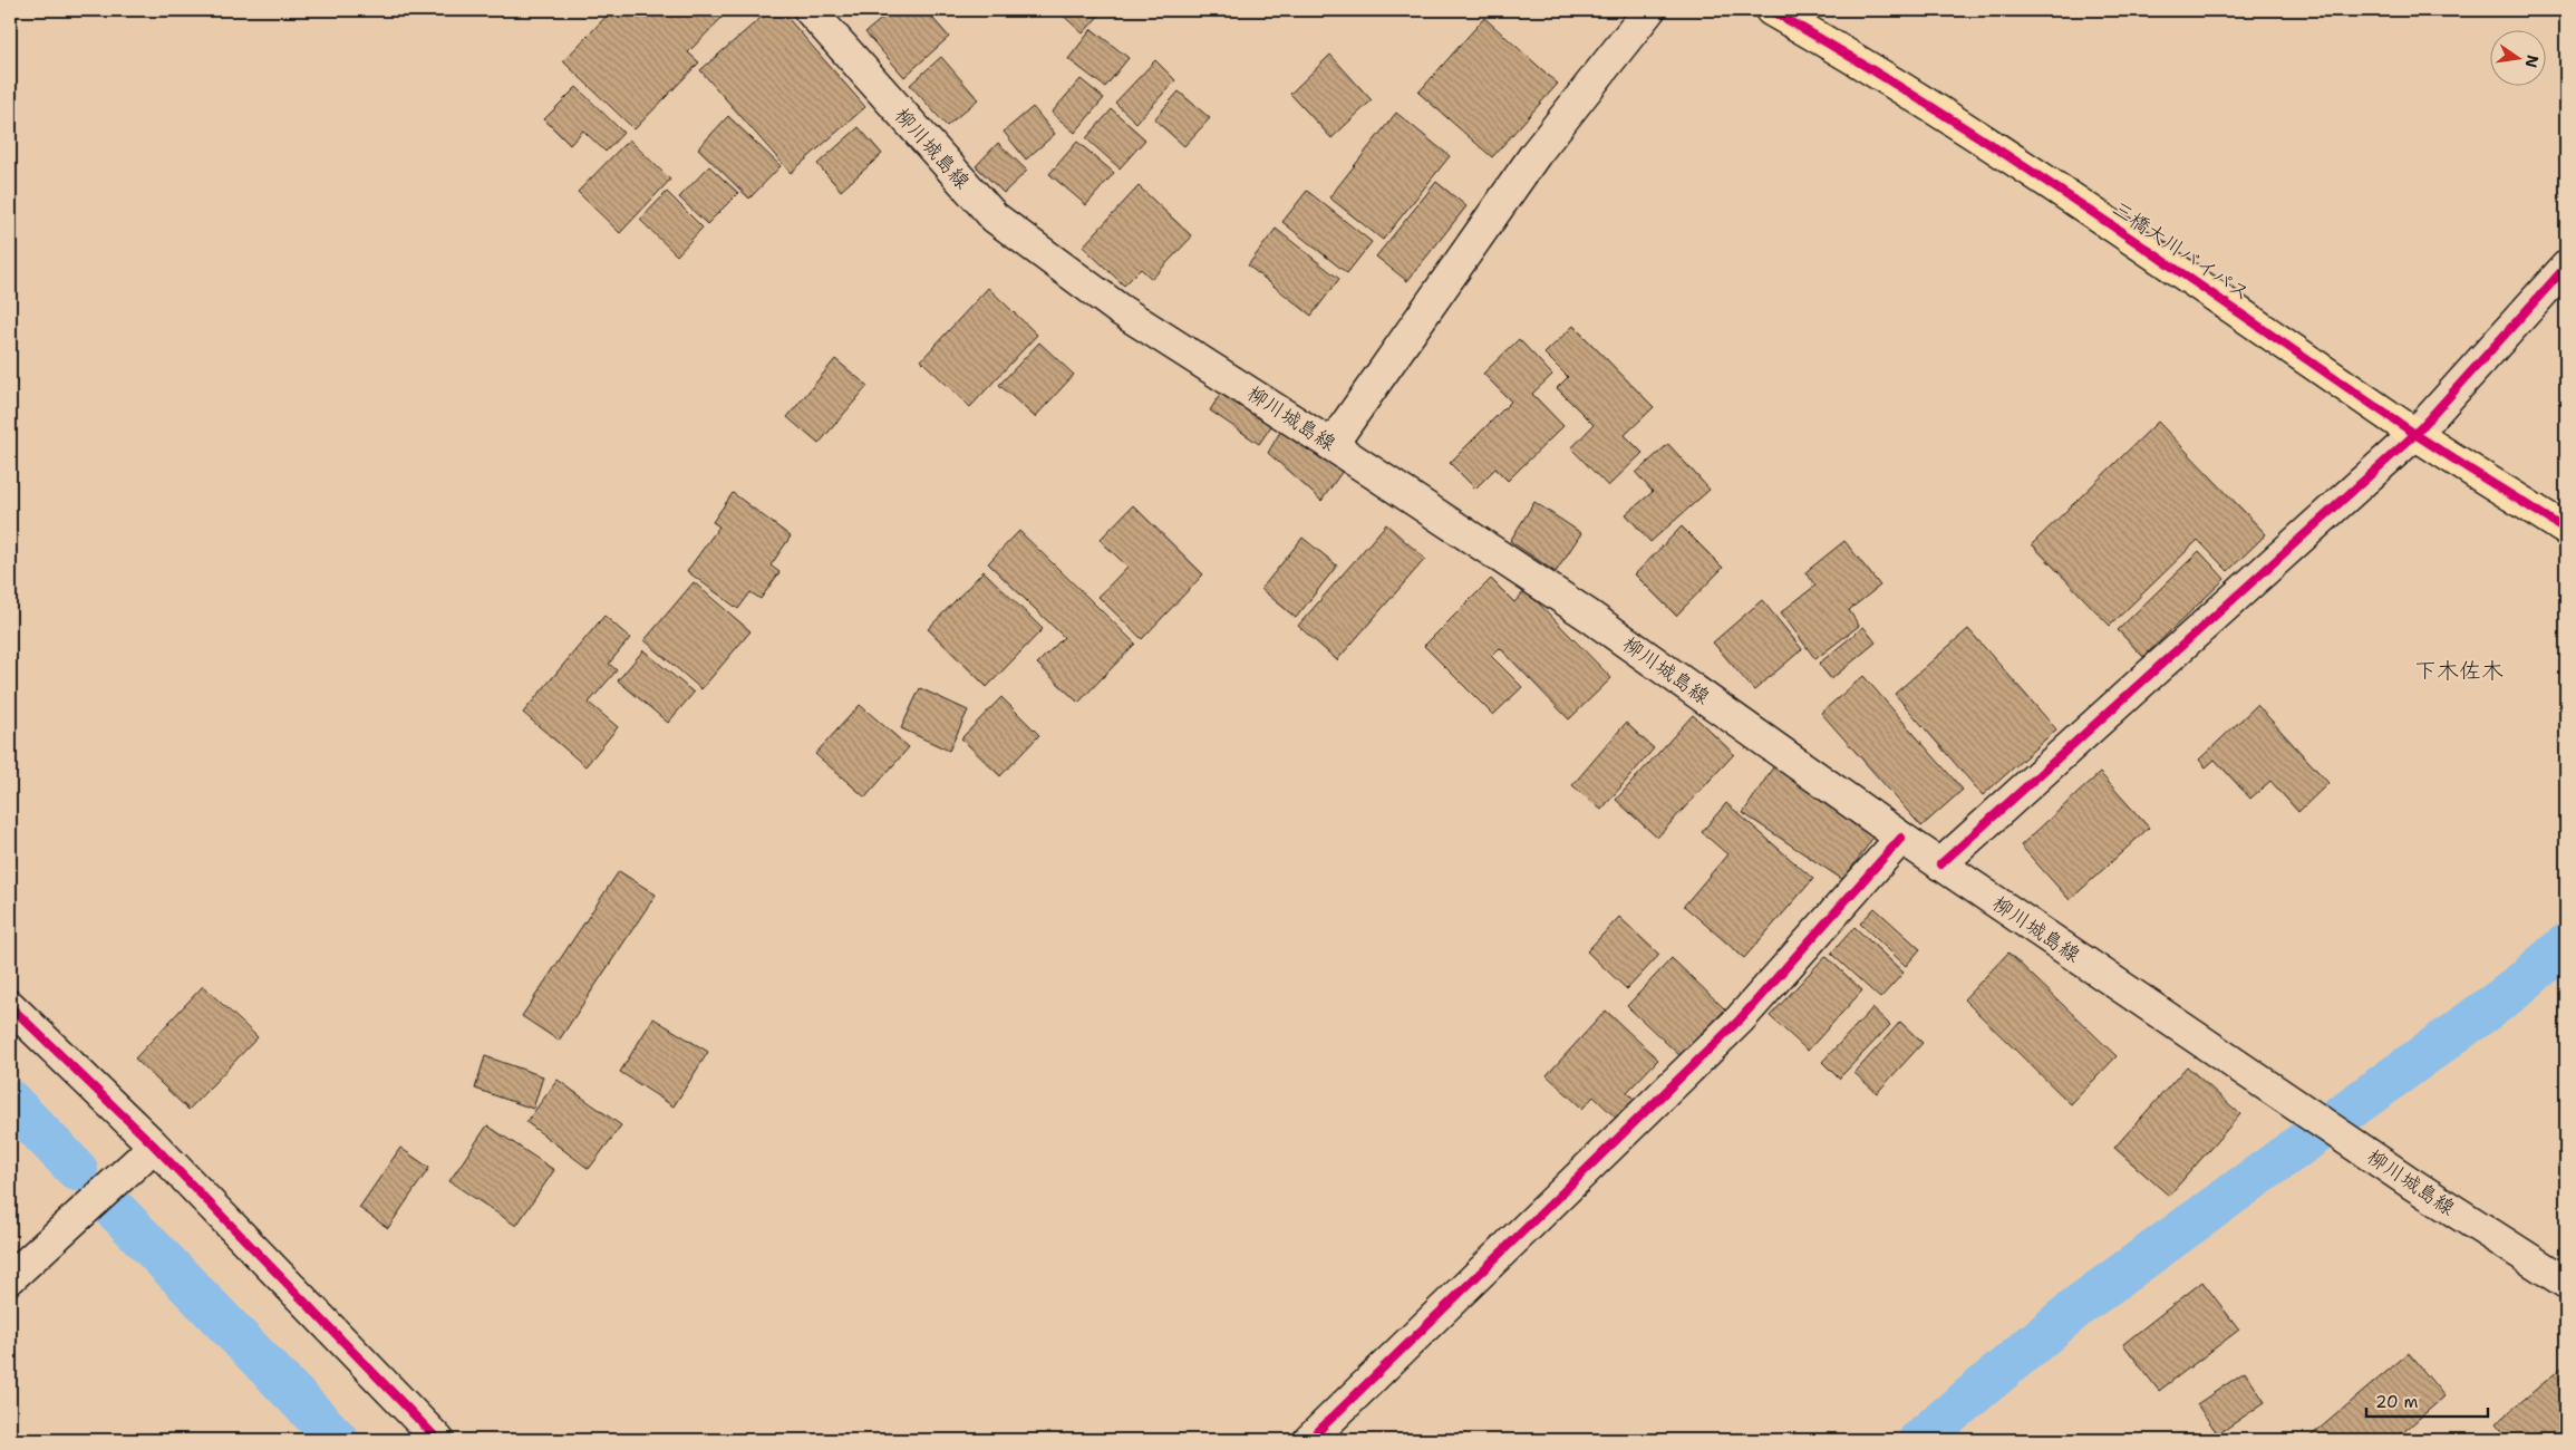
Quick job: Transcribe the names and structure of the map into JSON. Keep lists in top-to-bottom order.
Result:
{
  "streets": {
    "highway": ["三橋大川バイパス"],
    "street": ["柳川城島線"]
  },
  "districts": ["下木佐木"],
  "scale_bar": "20 m",
  "north": "right"
}
